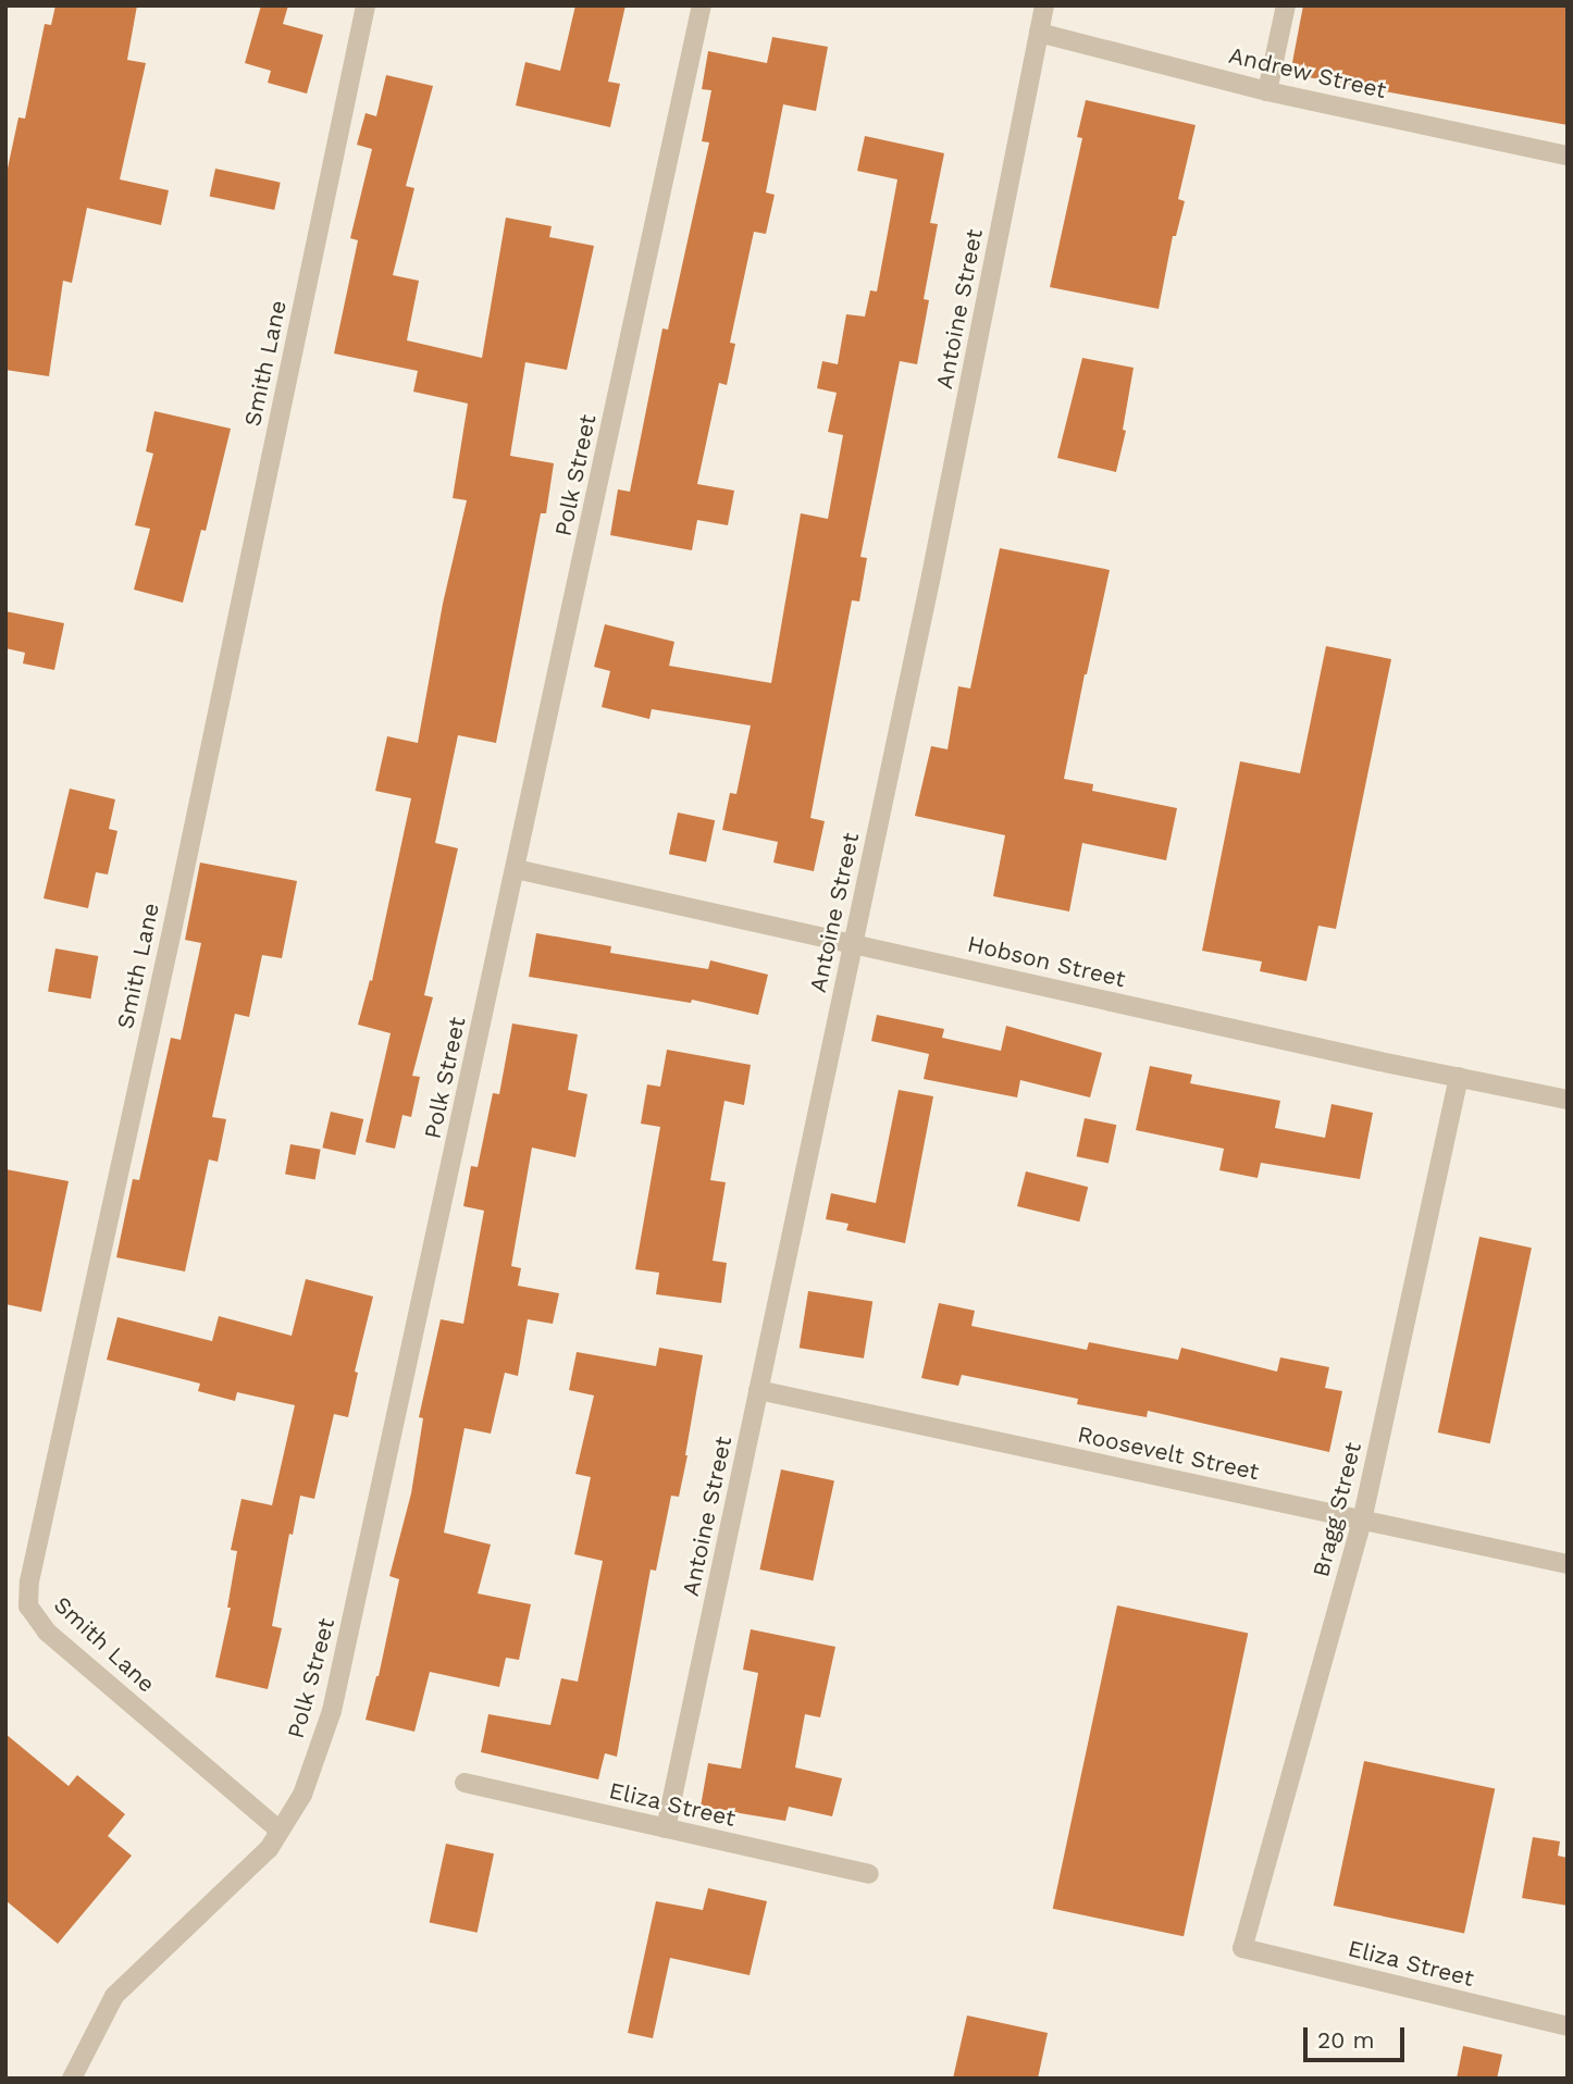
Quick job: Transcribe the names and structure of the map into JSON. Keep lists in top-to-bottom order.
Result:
{
  "streets": {
    "street": [
      "Andrew Street",
      "Antoine Street",
      "Smith Lane",
      "Polk Street",
      "Hobson Street",
      "Roosevelt Street",
      "Bragg Street",
      "Eliza Street"
    ]
  },
  "crossings": [
    ["Andrew Street", "Antoine Street"],
    ["Antoine Street", "Hobson Street"],
    ["Antoine Street", "Roosevelt Street"],
    ["Antoine Street", "Eliza Street"],
    ["Smith Lane", "Polk Street"],
    ["Polk Street", "Hobson Street"],
    ["Hobson Street", "Bragg Street"],
    ["Roosevelt Street", "Bragg Street"],
    ["Bragg Street", "Eliza Street"]
  ],
  "scale_bar": "20 m"
}
